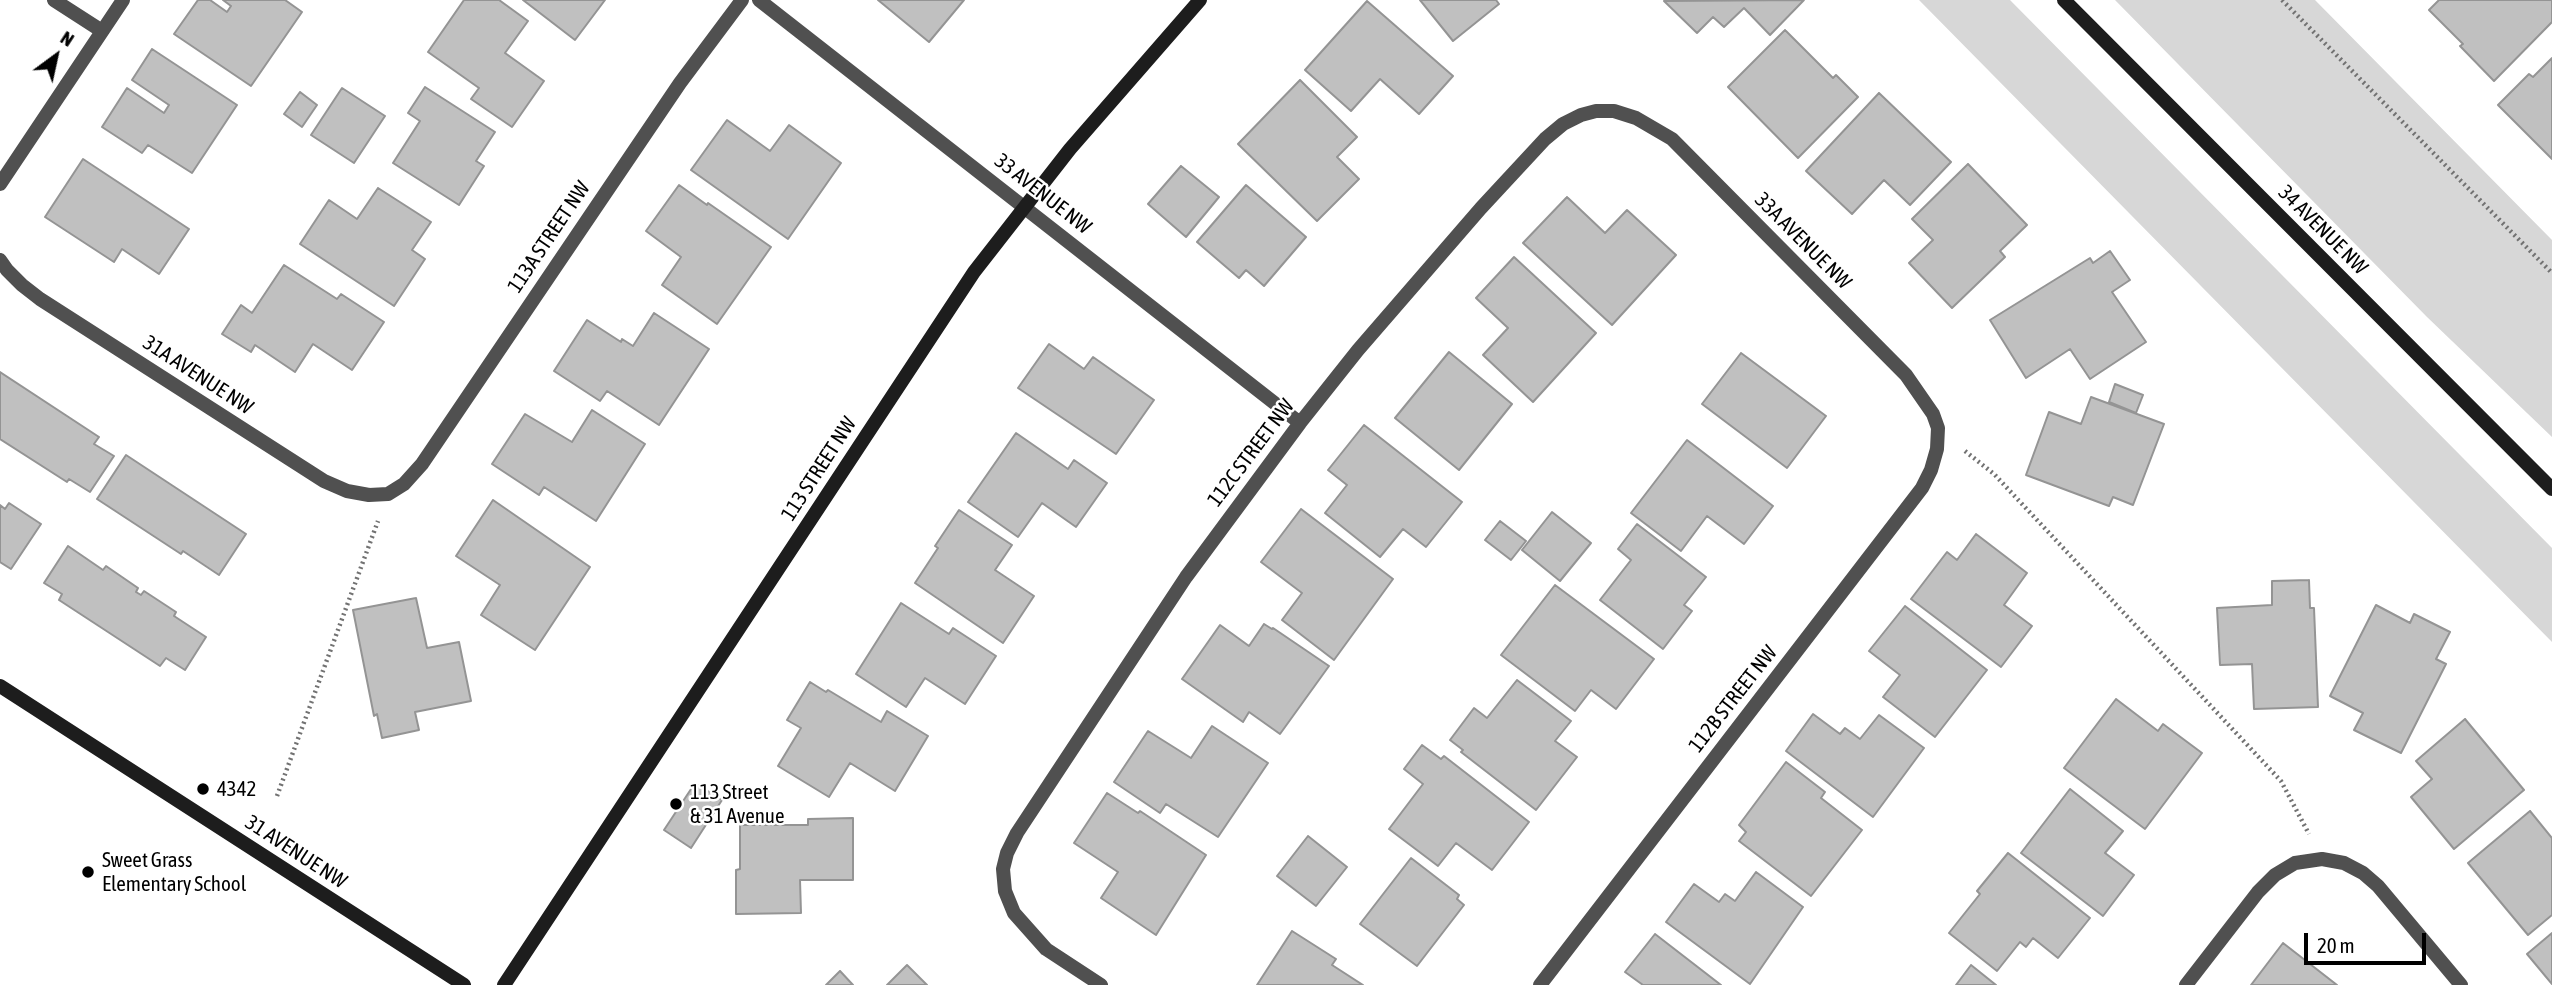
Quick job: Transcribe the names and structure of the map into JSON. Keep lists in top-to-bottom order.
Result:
{
  "streets": {
    "street": [
      "33 AVENUE NW",
      "34 AVENUE NW",
      "113A STREET NW",
      "33A AVENUE NW",
      "31A AVENUE NW",
      "112C STREET NW",
      "113 STREET NW",
      "112B STREET NW",
      "31 AVENUE NW"
    ]
  },
  "crossings": [
    ["33 AVENUE NW", "112C STREET NW"],
    ["33 AVENUE NW", "113 STREET NW"],
    ["113A STREET NW", "31A AVENUE NW"],
    ["33A AVENUE NW", "112C STREET NW"],
    ["33A AVENUE NW", "112B STREET NW"]
  ],
  "places": ["4342", "113 Street & 31 Avenue", "Sweet Grass Elementary School"],
  "scale_bar": "20 m",
  "north": "top right"
}
